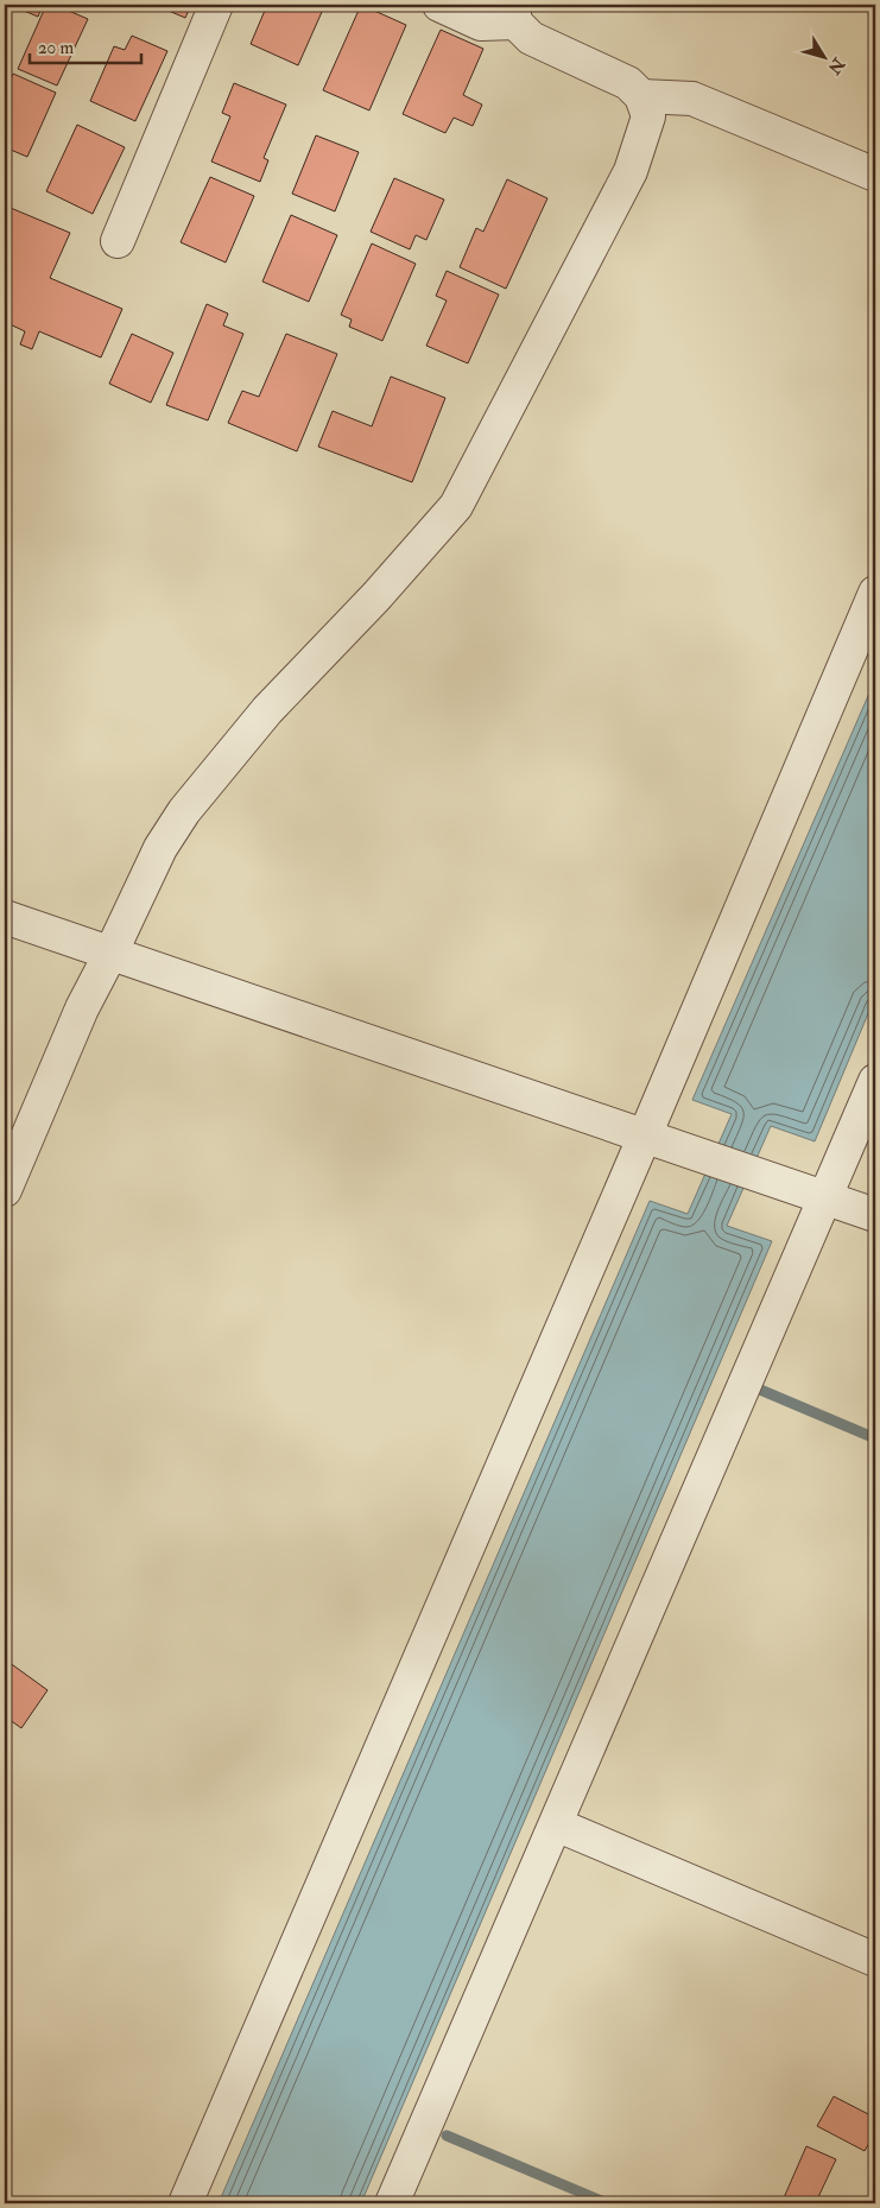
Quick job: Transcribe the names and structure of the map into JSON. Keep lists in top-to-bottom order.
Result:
{
  "scale_bar": "20 m",
  "north": "bottom right"
}
